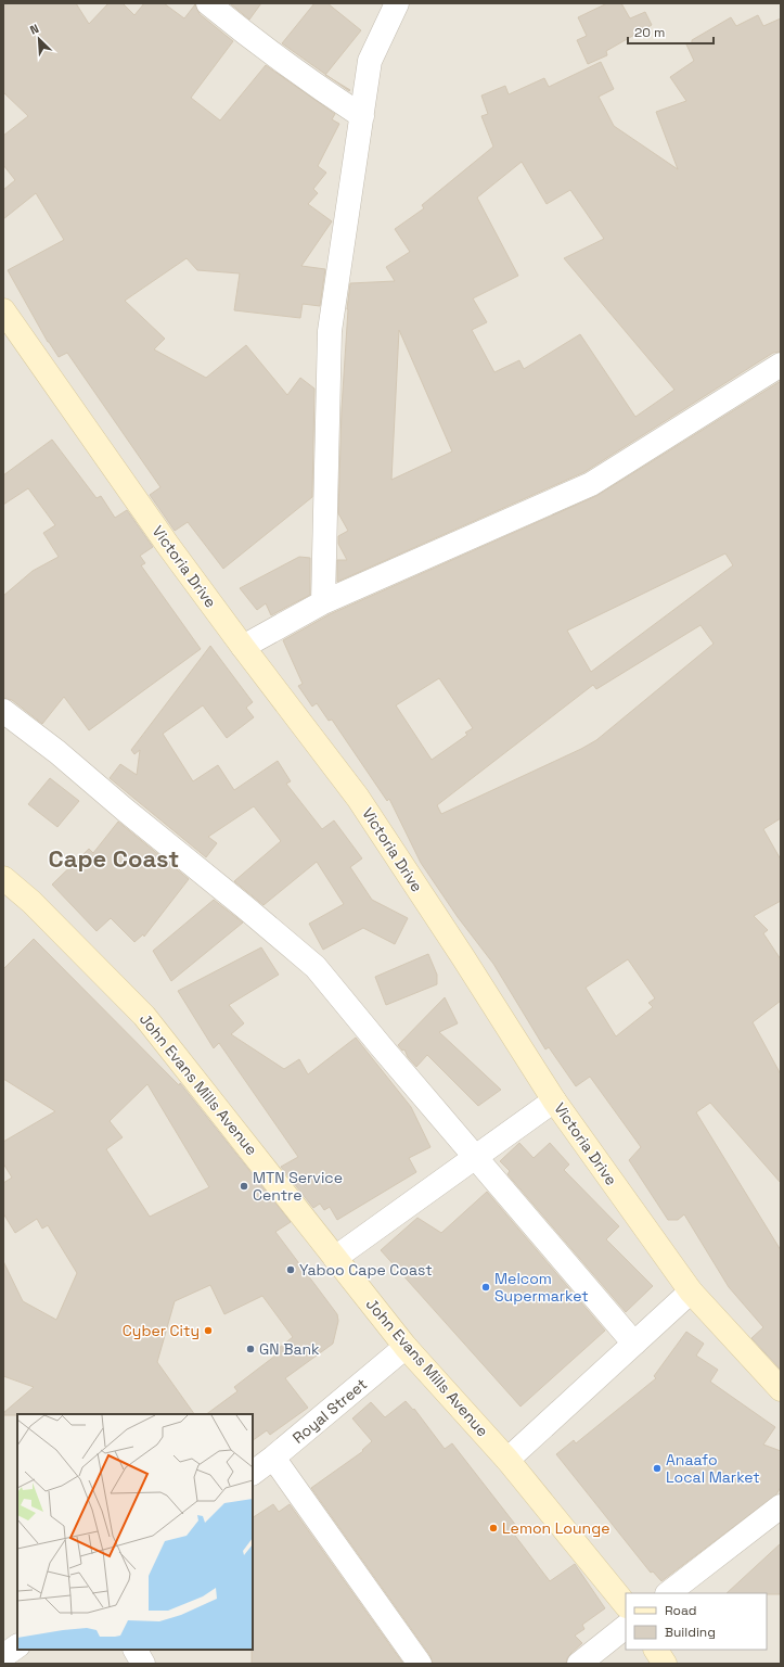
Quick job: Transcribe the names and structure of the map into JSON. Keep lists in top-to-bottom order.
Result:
{
  "streets": {
    "street": ["Victoria Drive", "John Evans Mills Avenue", "Royal Street"]
  },
  "crossings": [
    ["John Evans Mills Avenue", "Royal Street"]
  ],
  "districts": ["Cape Coast"],
  "places": [
    "MTN Service Centre",
    "Yaboo Cape Coast",
    "Melcom Supermarket",
    "Cyber City",
    "GN Bank",
    "Anaafo Local Market",
    "Lemon Lounge"
  ],
  "legend": ["Road", "Building"],
  "scale_bar": "20 m",
  "north": "top left"
}
